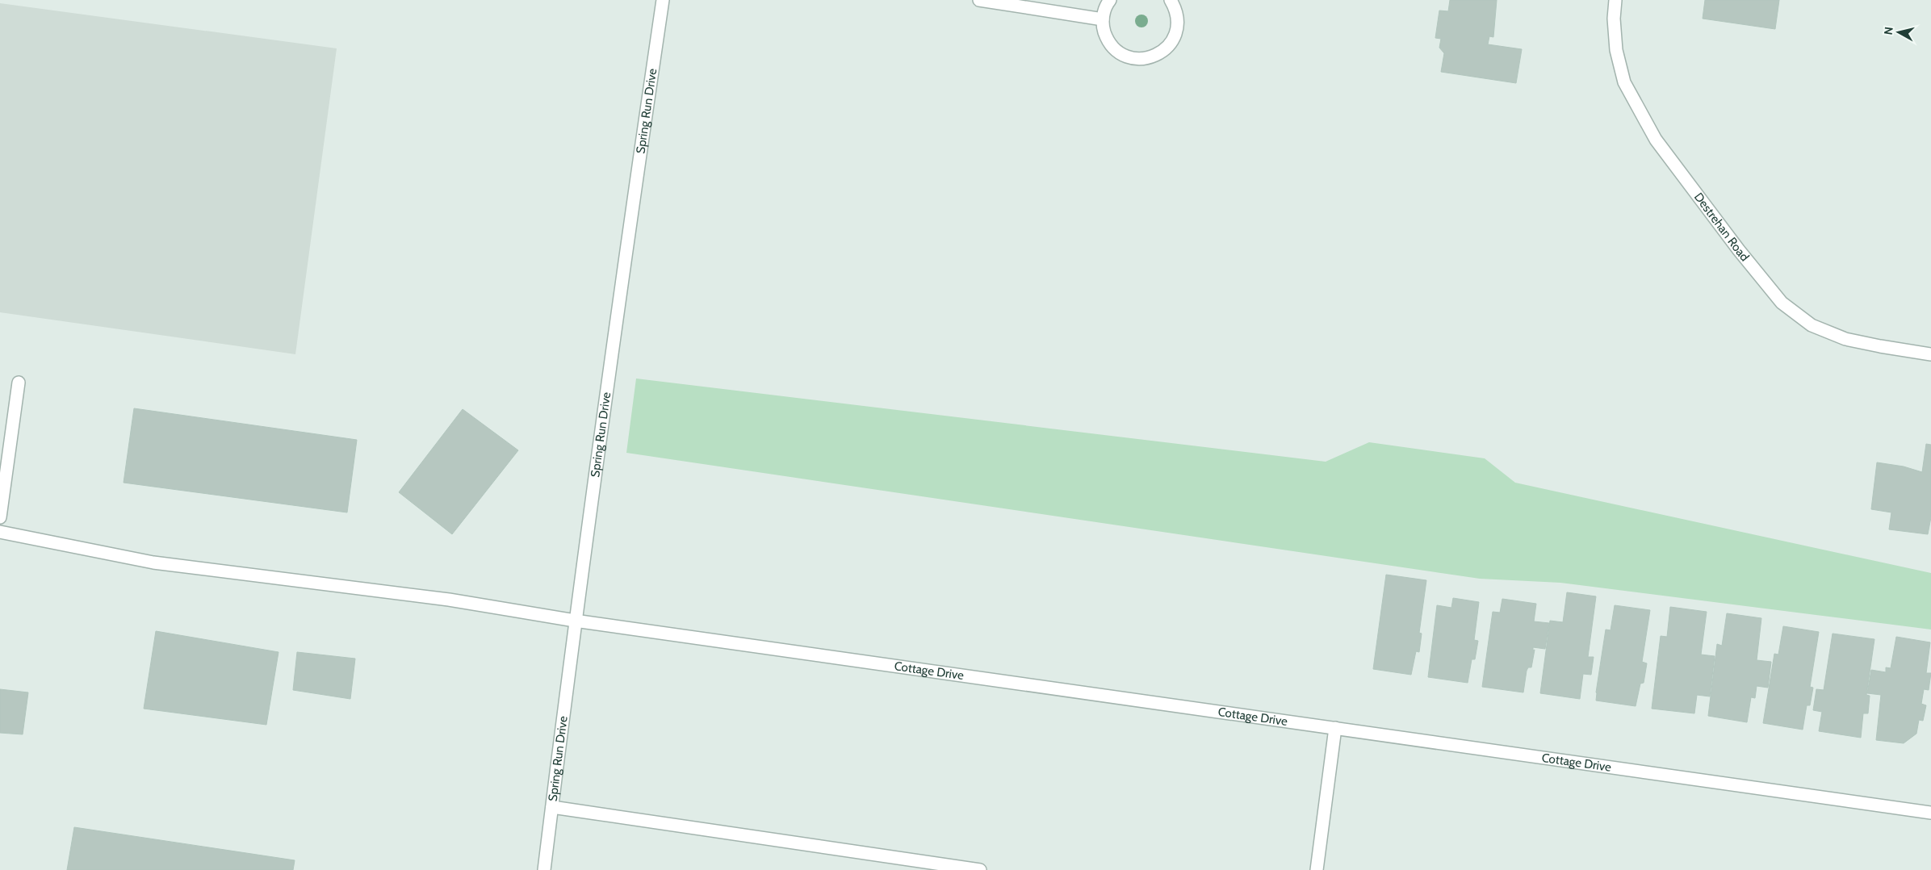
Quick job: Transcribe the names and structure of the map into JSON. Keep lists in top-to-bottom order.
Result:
{
  "streets": {
    "street": ["Spring Run Drive", "Destrehan Road", "Cottage Drive"]
  },
  "crossings": [
    ["Spring Run Drive", "Cottage Drive"]
  ],
  "north": "left"
}
